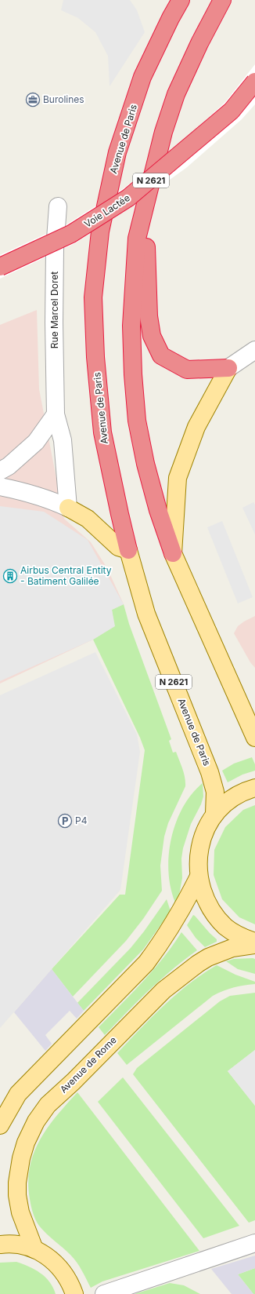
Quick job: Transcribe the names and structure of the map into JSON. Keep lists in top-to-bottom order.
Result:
{
  "streets": {
    "highway": ["Avenue de Paris", "N 2621", "Voie Lactée"],
    "main road": ["Avenue de Rome"],
    "street": ["Rue Marcel Doret"]
  },
  "places": {
    "office": ["Burolines"],
    "building": ["Airbus Central Entity - Batiment Galilée"],
    "parking": ["P4"]
  }
}
